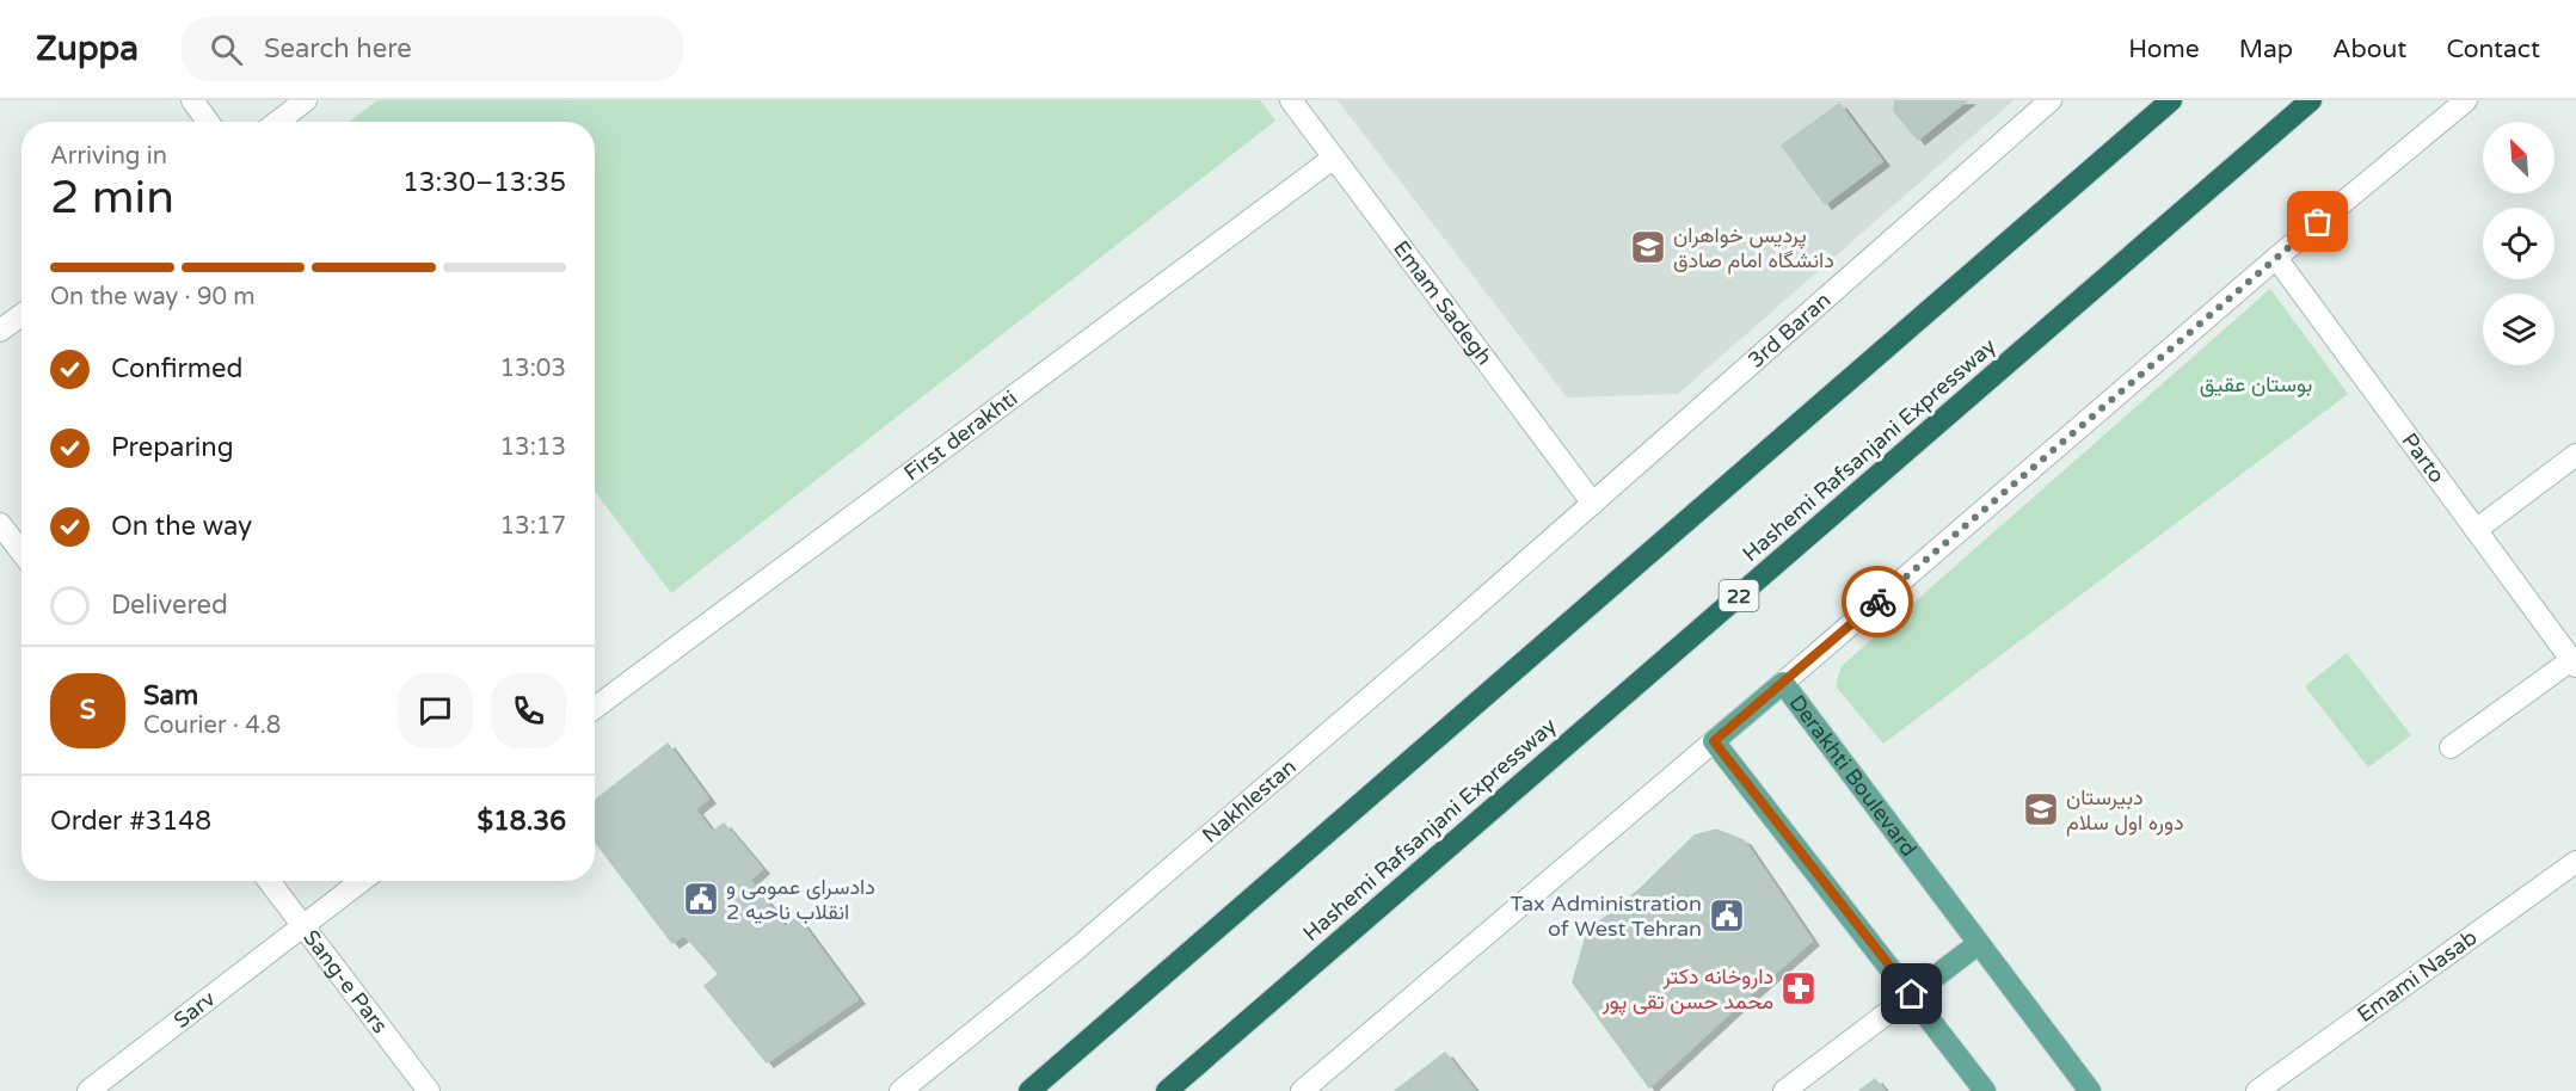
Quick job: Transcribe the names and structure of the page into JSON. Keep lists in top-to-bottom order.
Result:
{
  "streets": {
    "highway": ["Hashemi Rafsanjani Expressway", "22"],
    "main road": ["Derakhti Boulevard"],
    "street": [
      "Emam Sadegh",
      "3rd Baran",
      "First derakhti",
      "Parto",
      "Nakhlestan",
      "Emami Nasab",
      "Sang-e Pars",
      "Sarv"
    ]
  },
  "crossings": [
    ["Emam Sadegh", "3rd Baran"],
    ["Emam Sadegh", "First derakhti"],
    ["Emam Sadegh", "Nakhlestan"],
    ["3rd Baran", "Nakhlestan"],
    ["Sang-e Pars", "Sarv"]
  ],
  "parks": ["بوستان عقیق"],
  "places": {
    "school or university": ["پردیس خواهران دانشگاه امام صادق", "دبیرستان دوره اول سلام"],
    "public building": ["دادسرای عمومی و انقلاب ناحیه 2", "Tax Administration of West Tehran"],
    "pharmacy": ["داروخانه دکتر محمد حسن تقی پور"]
  },
  "north": "top left",
  "page": {
    "header": "Zuppa",
    "search": "Search here",
    "nav": [
      "Home",
      "Map",
      "About",
      "Contact"
    ],
    "heading": ["2 min", "Arriving in", "13:30–13:35"],
    "panel": [
      "Sam",
      "Courier · 4.8",
      "Order #3148",
      "$18.36"
    ],
    "bar": "On the way · 90 m",
    "list": [
      ["Confirmed", "13:03"],
      ["Preparing", "13:13"],
      ["On the way", "13:17"],
      "Delivered"
    ],
    "round": "S"
  }
}
